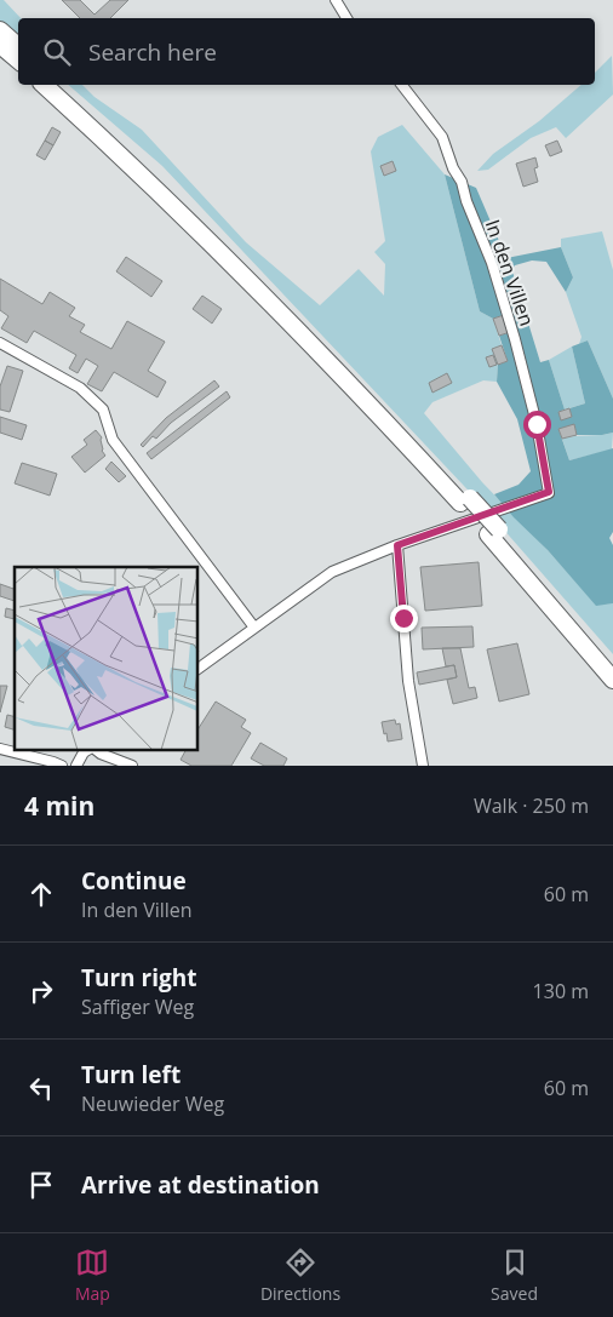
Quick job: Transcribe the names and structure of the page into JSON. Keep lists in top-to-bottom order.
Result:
{
  "streets": {
    "street": ["In den Villen"]
  },
  "page": {
    "search": "Search here",
    "heading": ["4 min", "Walk · 250 m"],
    "list": [
      ["Continue", "In den Villen", "60 m"],
      ["Turn right", "Saffiger Weg", "130 m"],
      ["Turn left", "Neuwieder Weg", "60 m"],
      "Arrive at destination"
    ],
    "nav": ["Map", "Directions", "Saved"]
  }
}
